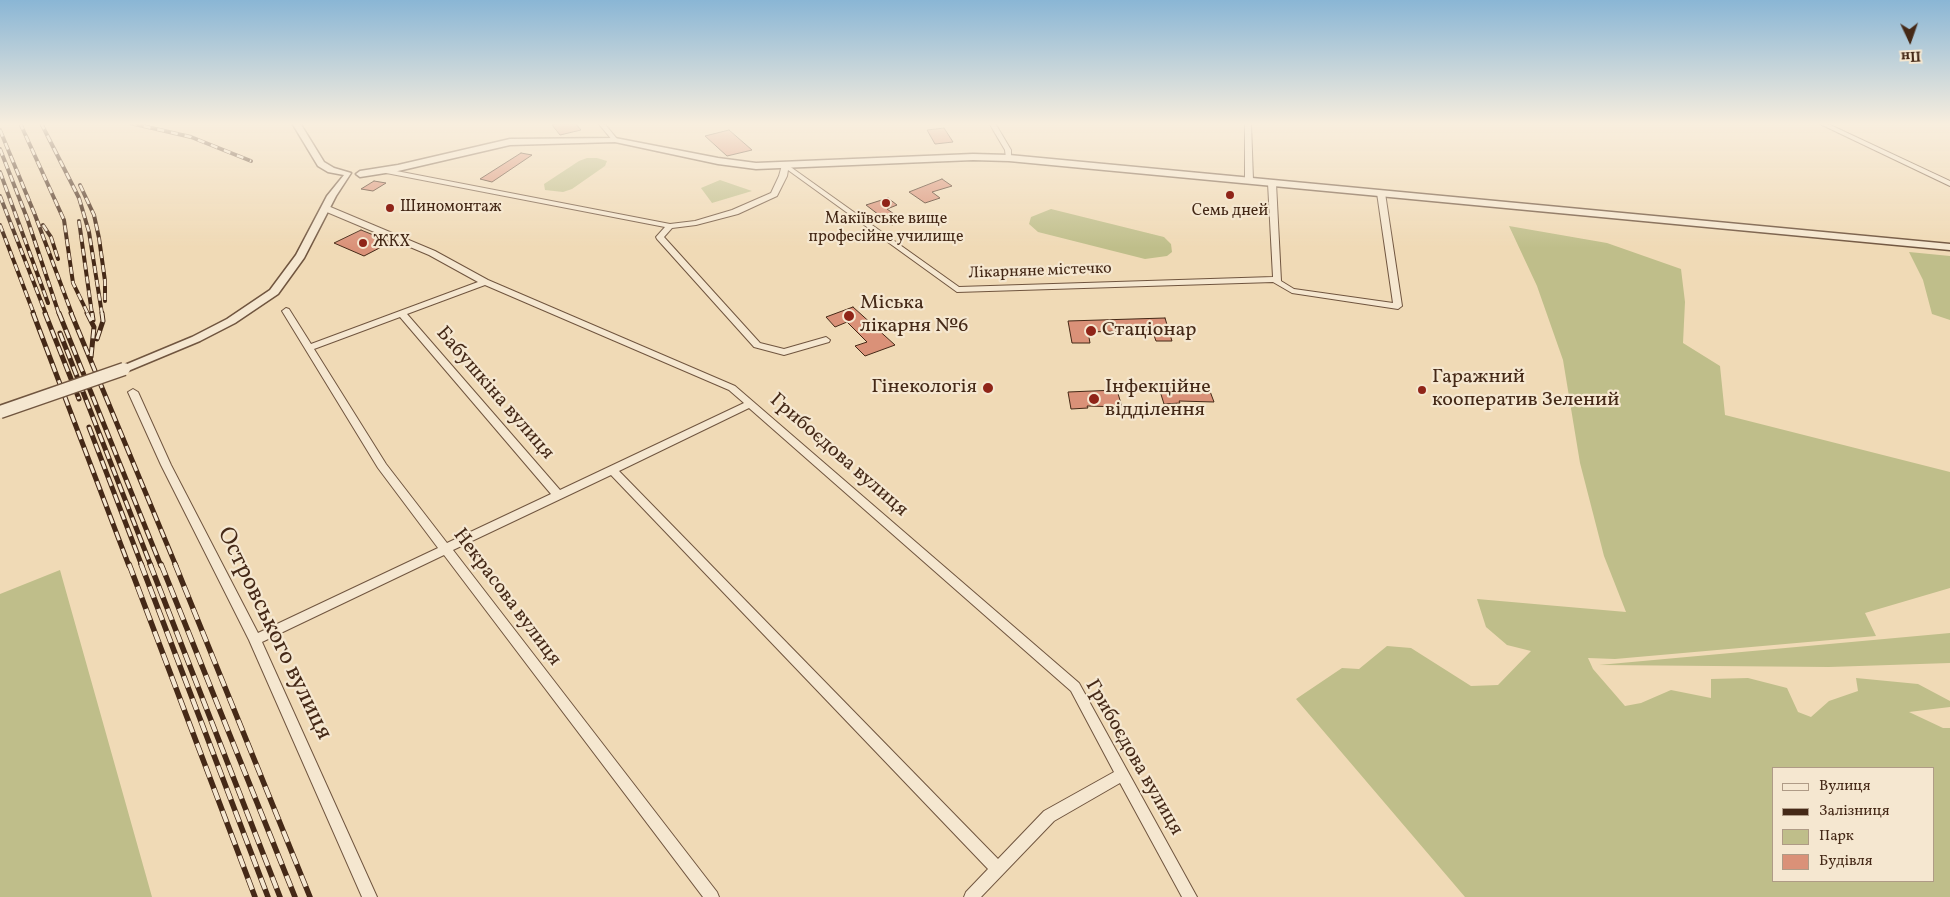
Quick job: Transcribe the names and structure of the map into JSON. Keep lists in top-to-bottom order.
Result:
{
  "streets": {
    "street": [
      "Лікарняне містечко",
      "Бабушкіна вулиця",
      "Грибоєдова вулиця",
      "Некрасова вулиця",
      "Островського вулиця"
    ]
  },
  "places": [
    "Семь дней",
    "Макіївське вище професійне училище",
    "Шиномонтаж",
    "ЖКХ",
    "Міська лікарня №6",
    "Стаціонар",
    "Гінекологія",
    "Гаражний кооператив Зелений",
    "Інфекційне відділення"
  ],
  "legend": [
    "Вулиця",
    "Залізниця",
    "Парк",
    "Будівля"
  ],
  "north": "bottom"
}
